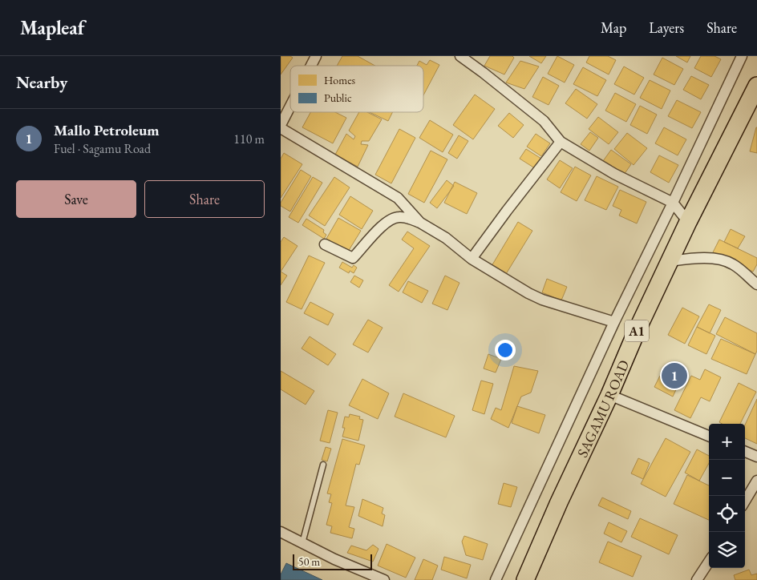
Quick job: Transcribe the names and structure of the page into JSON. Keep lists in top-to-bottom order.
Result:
{
  "streets": {
    "highway": ["A1", "SAGAMU ROAD"]
  },
  "legend": ["Homes", "Public"],
  "scale_bar": "50 m",
  "page": {
    "header": "Mapleaf",
    "nav": ["Map", "Layers", "Share"],
    "heading": "Nearby",
    "list": [
      {
        "mark": "1",
        "name": "Mallo Petroleum",
        "note": "Fuel · Sagamu Road",
        "value": "110 m"
      }
    ],
    "buttons": ["Save", "Share"],
    "pins": "1",
    "map_buttons": ["+", "−"],
    "scale": "50 m"
  }
}
